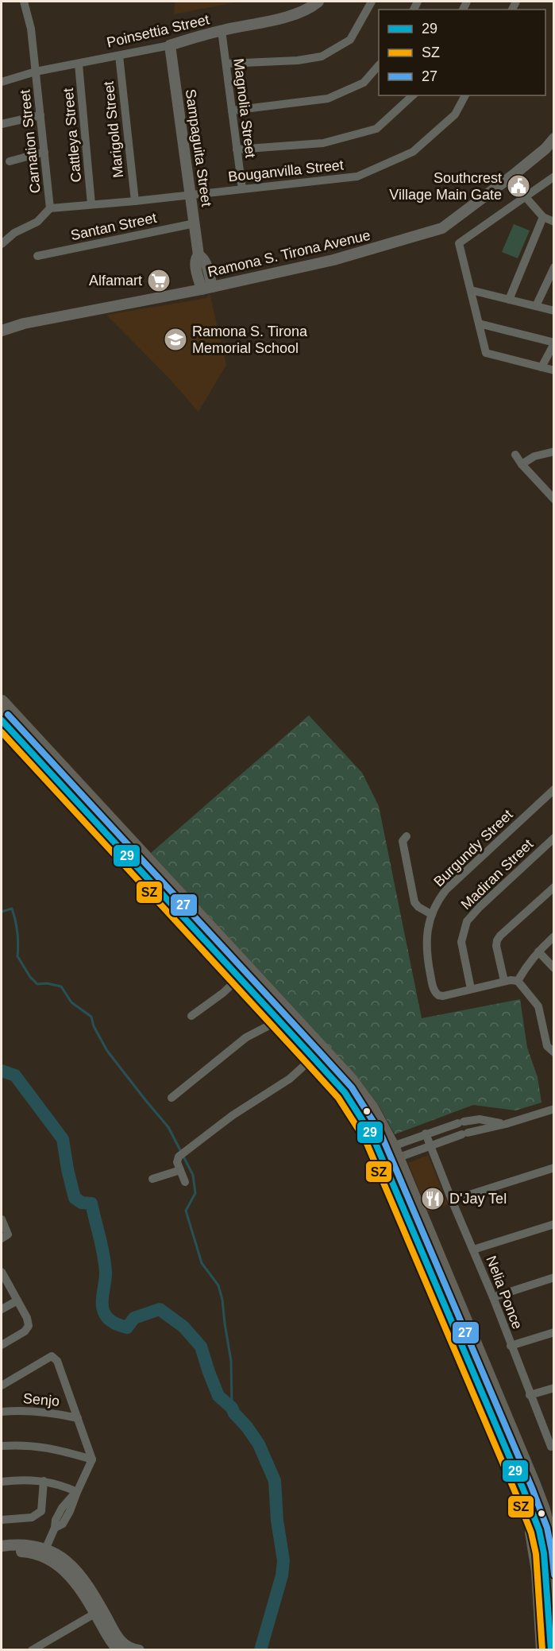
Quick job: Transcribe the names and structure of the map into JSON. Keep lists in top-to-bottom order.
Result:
{
  "streets": {
    "street": [
      "Poinsettia Street",
      "Magnolia Street",
      "Marigold Street",
      "Cattleya Street",
      "Carnation Street",
      "Sampaguita Street",
      "Bouganvilla Street",
      "Santan Street",
      "Ramona S. Tirona Avenue",
      "Burgundy Street",
      "Madiran Street",
      "Nelia Ponce",
      "Senjo"
    ]
  },
  "crossings": [
    ["Poinsettia Street", "Magnolia Street"],
    ["Poinsettia Street", "Marigold Street"],
    ["Poinsettia Street", "Cattleya Street"],
    ["Poinsettia Street", "Carnation Street"],
    ["Poinsettia Street", "Sampaguita Street"],
    ["Magnolia Street", "Bouganvilla Street"],
    ["Marigold Street", "Bouganvilla Street"],
    ["Cattleya Street", "Bouganvilla Street"],
    ["Carnation Street", "Bouganvilla Street"],
    ["Sampaguita Street", "Bouganvilla Street"],
    ["Sampaguita Street", "Santan Street"],
    ["Sampaguita Street", "Ramona S. Tirona Avenue"],
    ["Burgundy Street", "Madiran Street"]
  ],
  "places": {
    "public building": ["Southcrest Village Main Gate"],
    "supermarket": ["Alfamart"],
    "school or university": ["Ramona S. Tirona Memorial School"],
    "restaurant": ["D'Jay Tel"]
  },
  "lines": ["transit line 27", "transit line 29", "transit line SZ"],
  "legend": ["29", "SZ", "27"]
}
